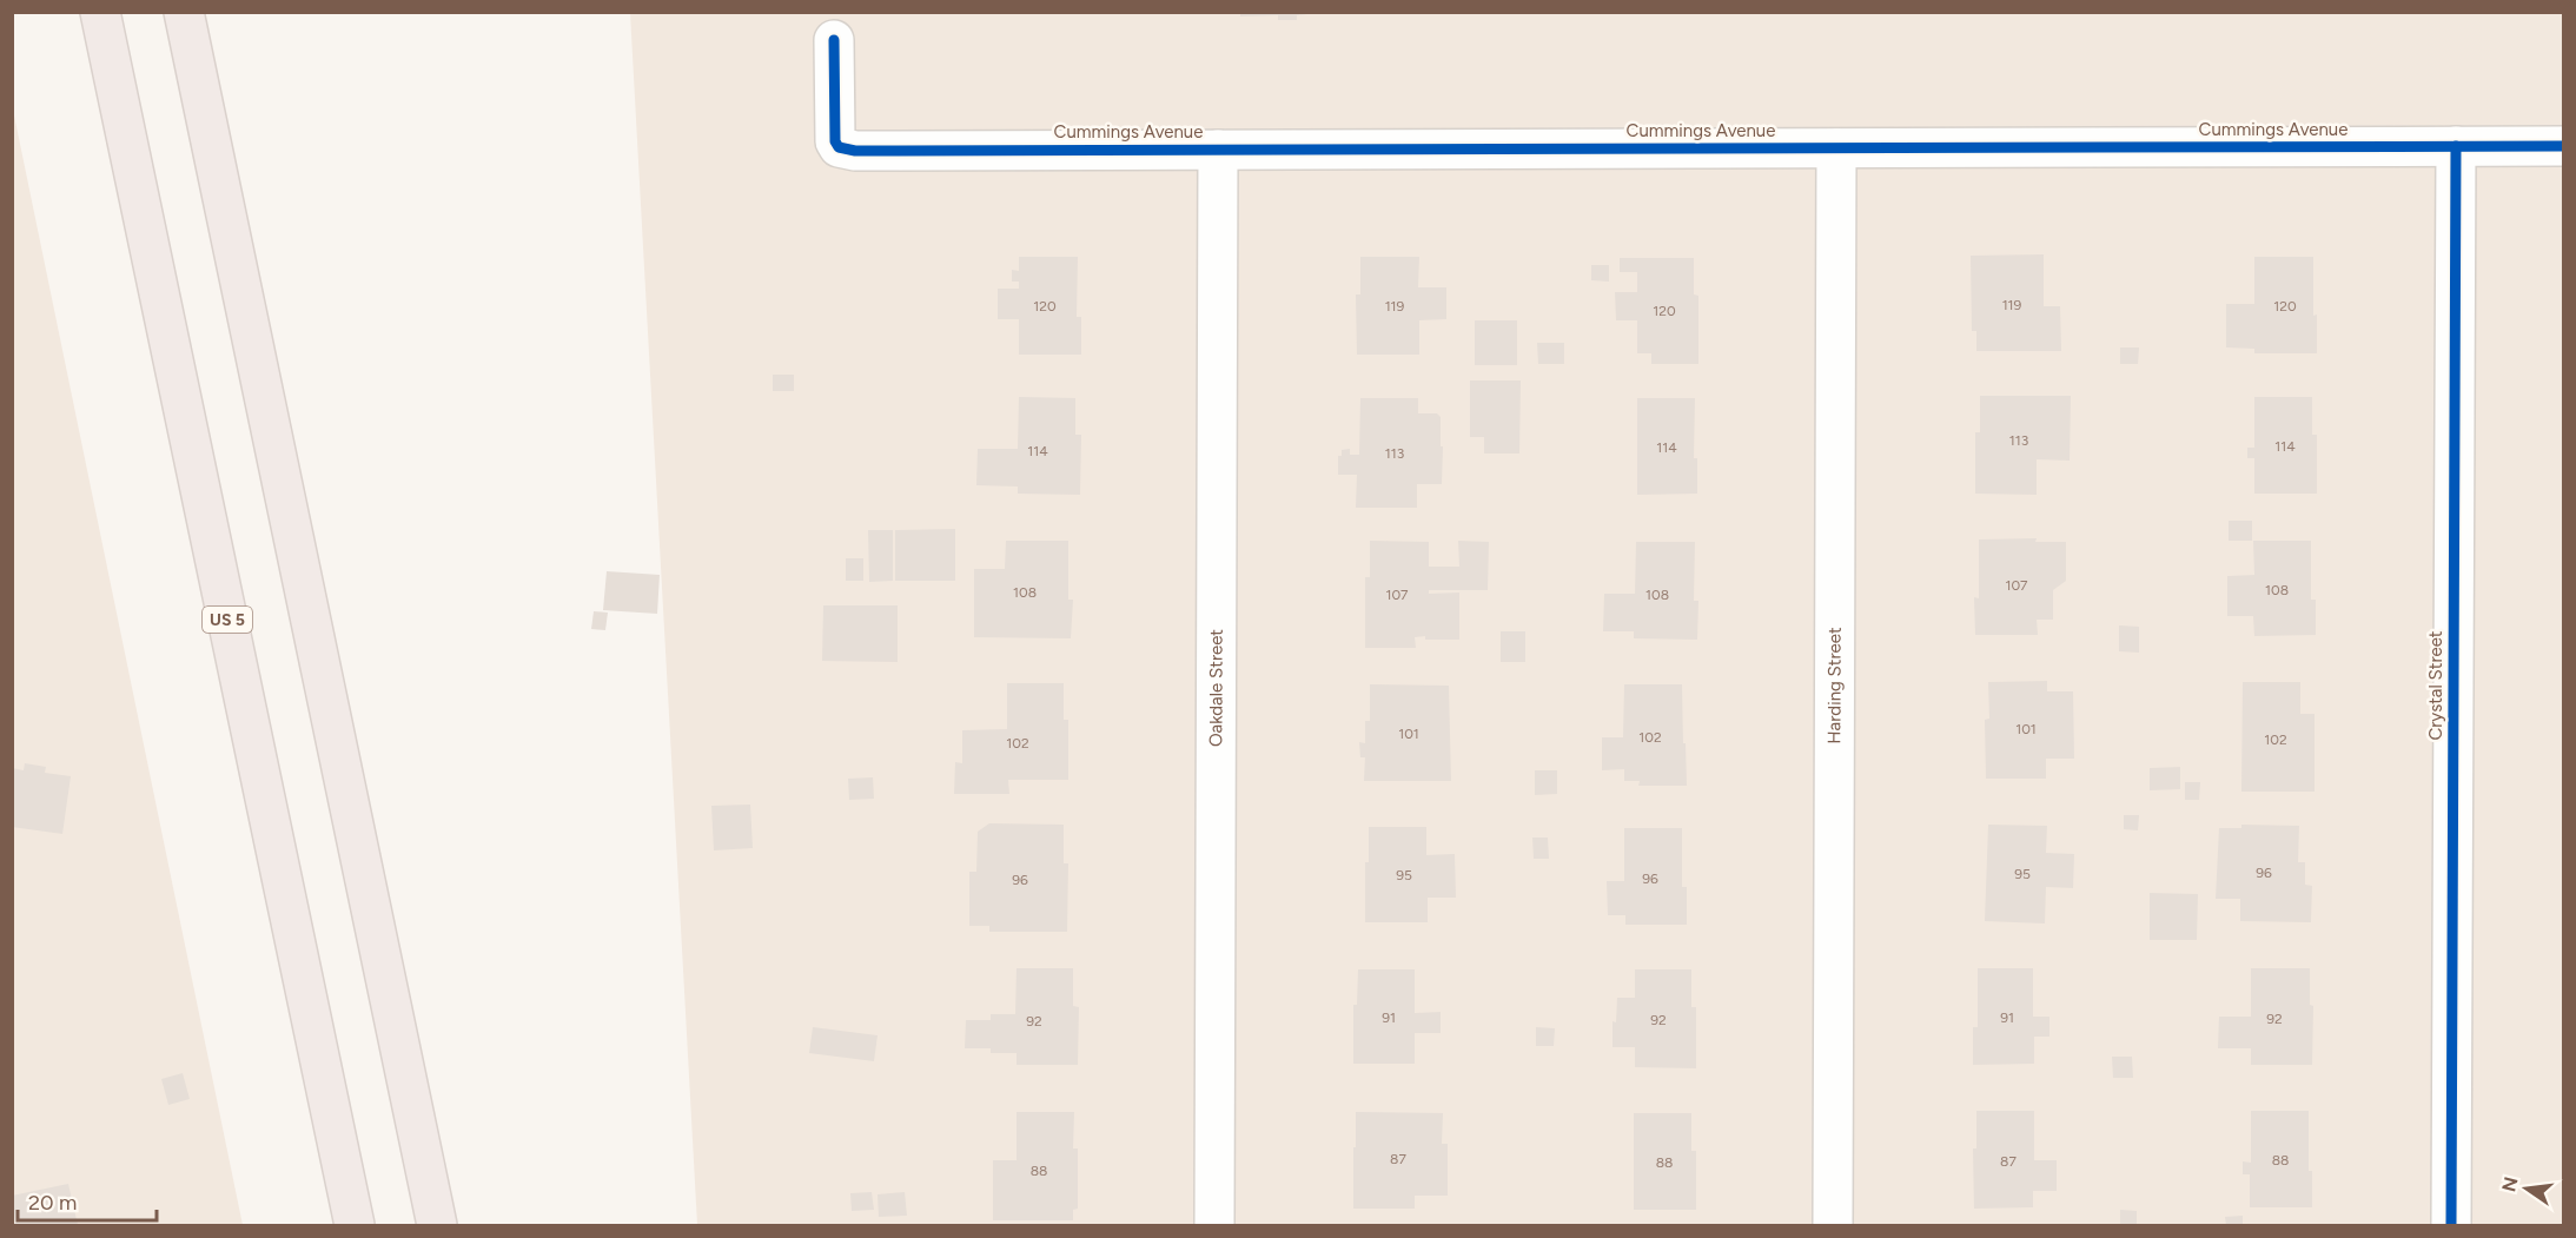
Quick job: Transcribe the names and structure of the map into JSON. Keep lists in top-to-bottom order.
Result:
{
  "streets": {
    "highway": ["US 5"],
    "street": [
      "Cummings Avenue",
      "Crystal Street",
      "Harding Street",
      "Oakdale Street"
    ]
  },
  "crossings": [
    ["Cummings Avenue", "Crystal Street"],
    ["Cummings Avenue", "Harding Street"],
    ["Cummings Avenue", "Oakdale Street"]
  ],
  "house_numbers": [
    "119",
    "120",
    "119",
    "120",
    "120",
    "113",
    "114",
    "114",
    "114",
    "113",
    "107",
    "108",
    "108",
    "107",
    "108",
    "101",
    "101",
    "102",
    "102",
    "102",
    "96",
    "95",
    "95",
    "96",
    "96",
    "91",
    "91",
    "92",
    "92",
    "92",
    "87",
    "88",
    "87",
    "88",
    "88"
  ],
  "scale_bar": "20 m",
  "north": "left"
}
